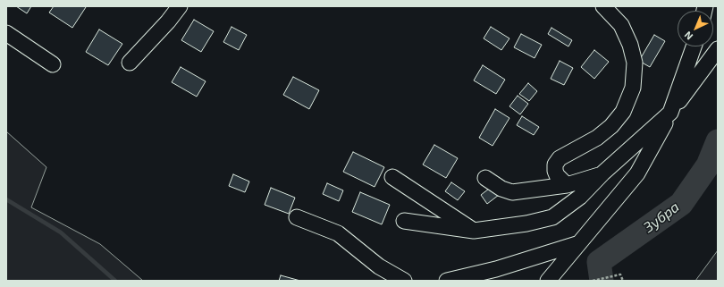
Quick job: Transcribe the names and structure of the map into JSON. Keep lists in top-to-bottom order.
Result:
{
  "water": ["Зубра"],
  "north": "bottom left"
}
